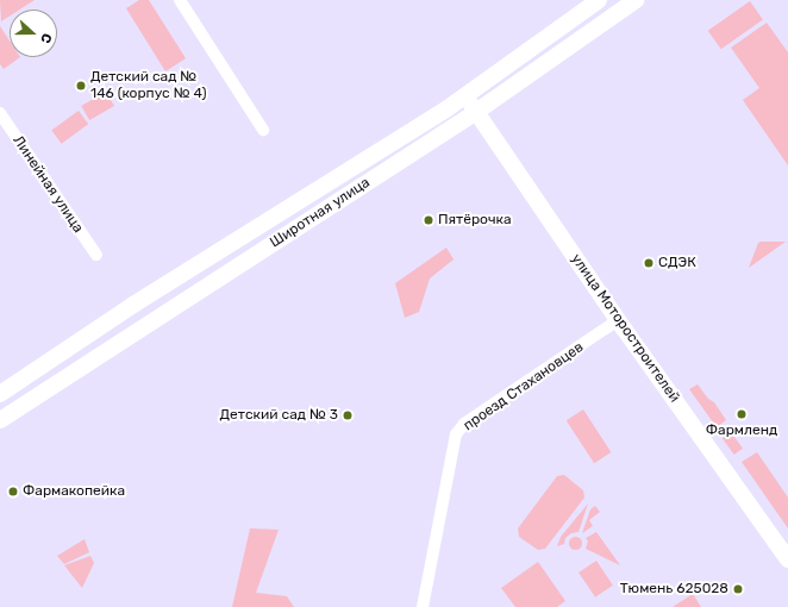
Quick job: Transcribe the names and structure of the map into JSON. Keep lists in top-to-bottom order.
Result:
{
  "streets": {
    "main road": ["Широтная улица", "улица Моторостроителей"],
    "street": ["Линейная улица", "проезд Стахановцев"]
  },
  "crossings": [
    ["Широтная улица", "улица Моторостроителей"],
    ["улица Моторостроителей", "проезд Стахановцев"]
  ],
  "places": [
    "Детский сад № 146 (корпус № 4)",
    "Пятёрочка",
    "СДЭК",
    "Фармленд",
    "Детский сад № 3",
    "Фармакопейка",
    "Тюмень 625028"
  ],
  "north": "right"
}
